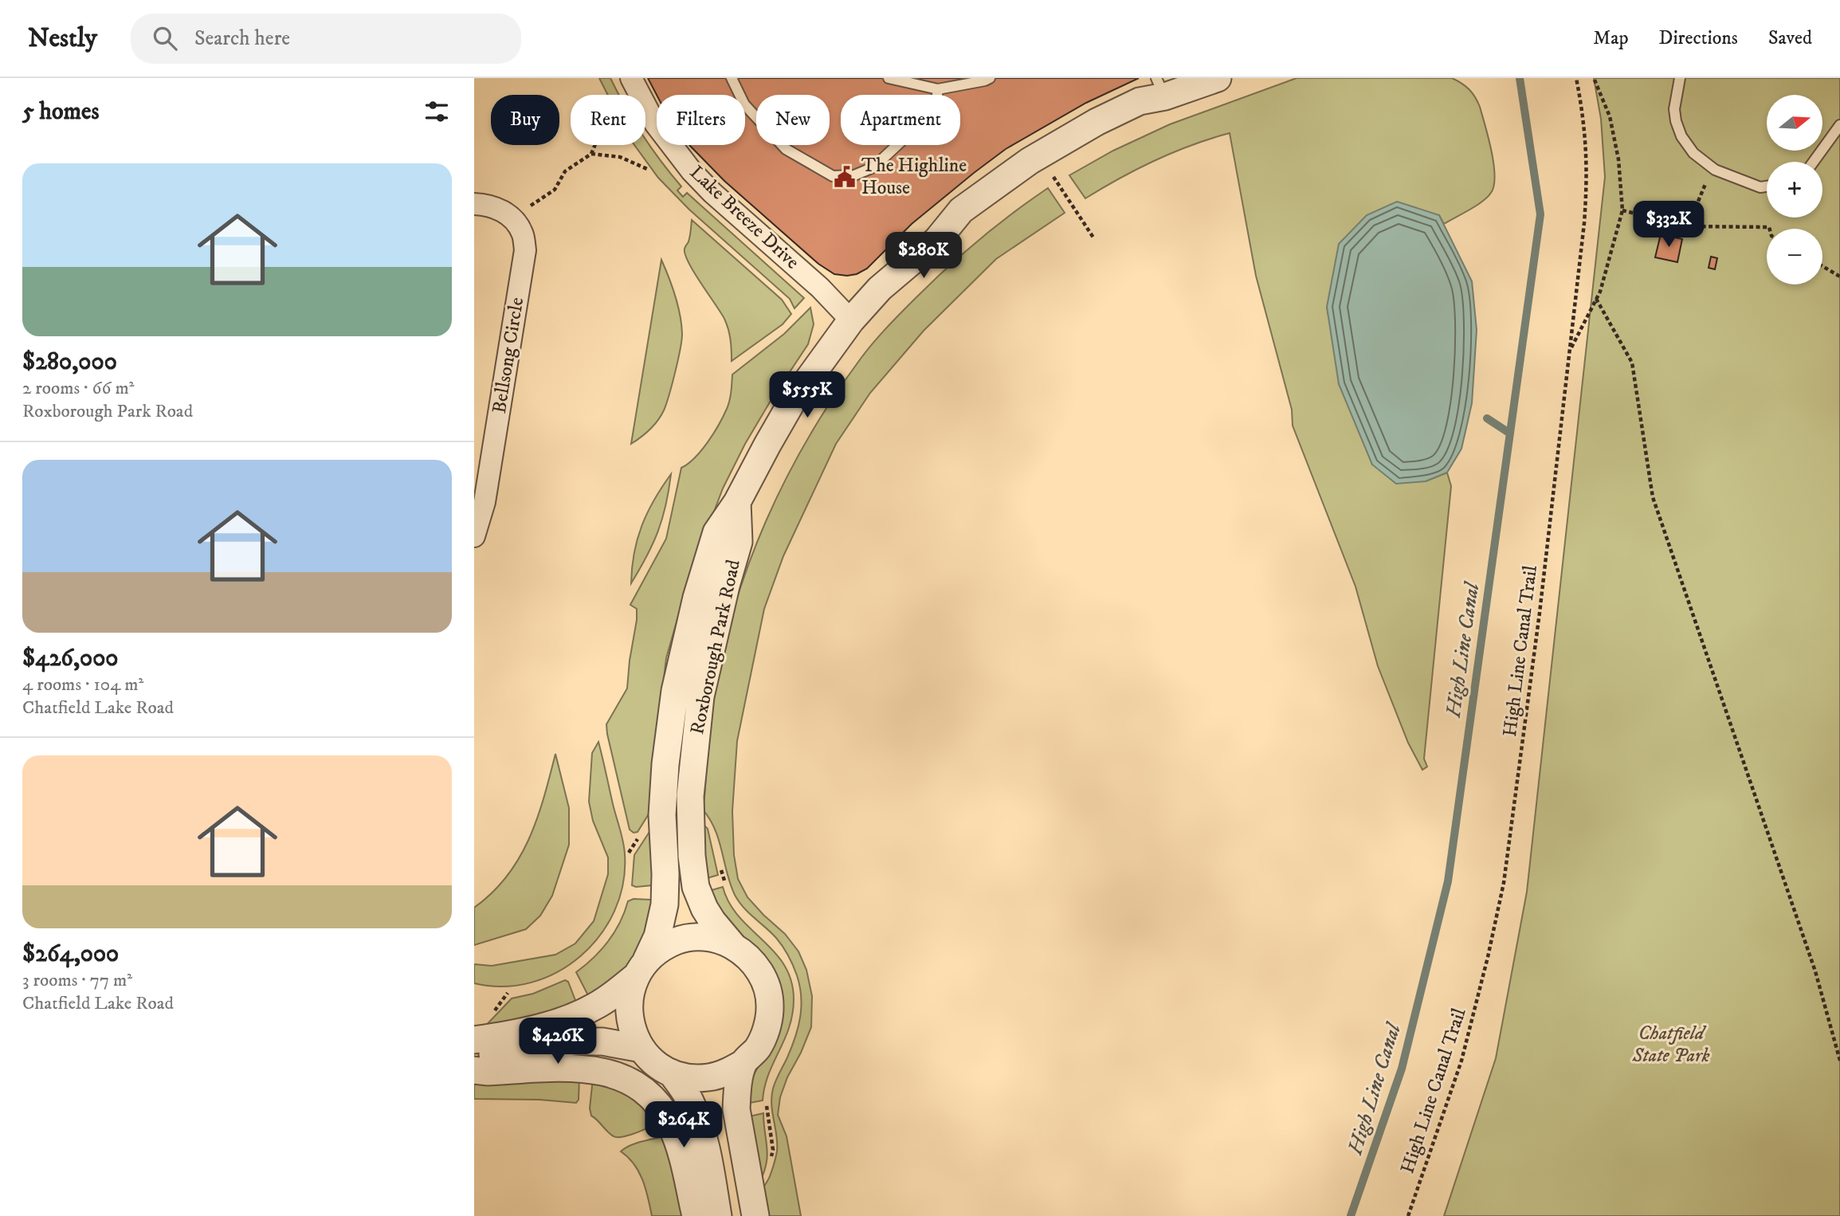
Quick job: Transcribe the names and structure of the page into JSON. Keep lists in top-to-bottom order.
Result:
{
  "streets": {
    "street": ["Lake Breeze Drive", "Bellsong Circle", "Roxborough Park Road"],
    "path": ["High Line Canal Trail"]
  },
  "crossings": [
    ["Lake Breeze Drive", "Roxborough Park Road"]
  ],
  "water": ["High Line Canal"],
  "parks": ["Chatfield State Park"],
  "places": {
    "public building": ["The Highline House"]
  },
  "north": "right",
  "page": {
    "header": "Nestly",
    "search": "Search here",
    "nav": ["Map", "Directions", "Saved"],
    "heading": "5 homes",
    "map_buttons": ["+", "−"],
    "chip": [
      "Buy",
      "Rent",
      "Filters",
      "New",
      "Apartment"
    ],
    "list": [
      {
        "name": "$280,000",
        "note": "2 rooms · 66 m² · Roxborough Park Road"
      },
      {
        "name": "$426,000",
        "note": "4 rooms · 104 m² · Chatfield Lake Road"
      },
      {
        "name": "$264,000",
        "note": "3 rooms · 77 m² · Chatfield Lake Road"
      }
    ],
    "price": [
      "$332K",
      "$280K",
      "$555K",
      "$426K",
      "$264K"
    ]
  }
}
